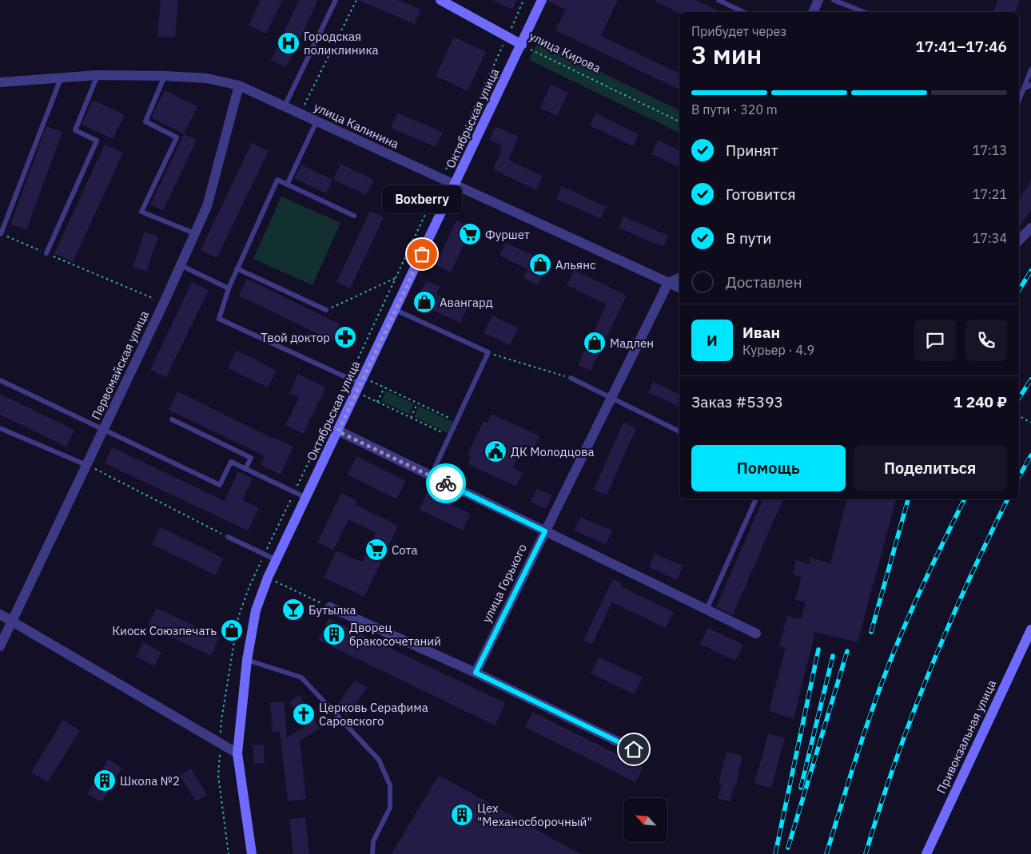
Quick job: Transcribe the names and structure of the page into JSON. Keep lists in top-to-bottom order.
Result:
{
  "streets": {
    "main road": ["улица Кирова", "Октябрьская улица", "Привокзальная улица"],
    "street": ["улица Калинина", "Первомайская улица", "улица Горького"]
  },
  "crossings": [
    ["улица Кирова", "Октябрьская улица"],
    ["Октябрьская улица", "улица Калинина"],
    ["улица Калинина", "Первомайская улица"],
    ["улица Калинина", "улица Горького"]
  ],
  "places": {
    "hospital": ["Городская поликлиника"],
    "supermarket": ["Фуршет", "Сота"],
    "other": ["Boxberry"],
    "shop": [
      "Альянс",
      "Авангард",
      "Мадлен",
      "Киоск Союзпечать"
    ],
    "pharmacy": ["Твой доктор"],
    "public building": ["ДК Молодцова"],
    "bar": ["Бутылка"],
    "building": ["Дворец бракосочетаний", "Школа №2", "Цех \"Механосборочный\""],
    "church": ["Церковь Серафима Саровского"]
  },
  "north": "top left",
  "page": {
    "heading": ["3 мин", "Прибудет через", "17:41–17:46"],
    "panel": [
      "Иван",
      "Курьер · 4.9",
      "Заказ #5393",
      "1 240 ₽"
    ],
    "bar": "В пути · 320 m",
    "list": [
      ["Принят", "17:13"],
      ["Готовится", "17:21"],
      ["В пути", "17:34"],
      "Доставлен"
    ],
    "bubble": "Boxberry",
    "round": "И",
    "buttons": ["Помощь", "Поделиться"]
  }
}
